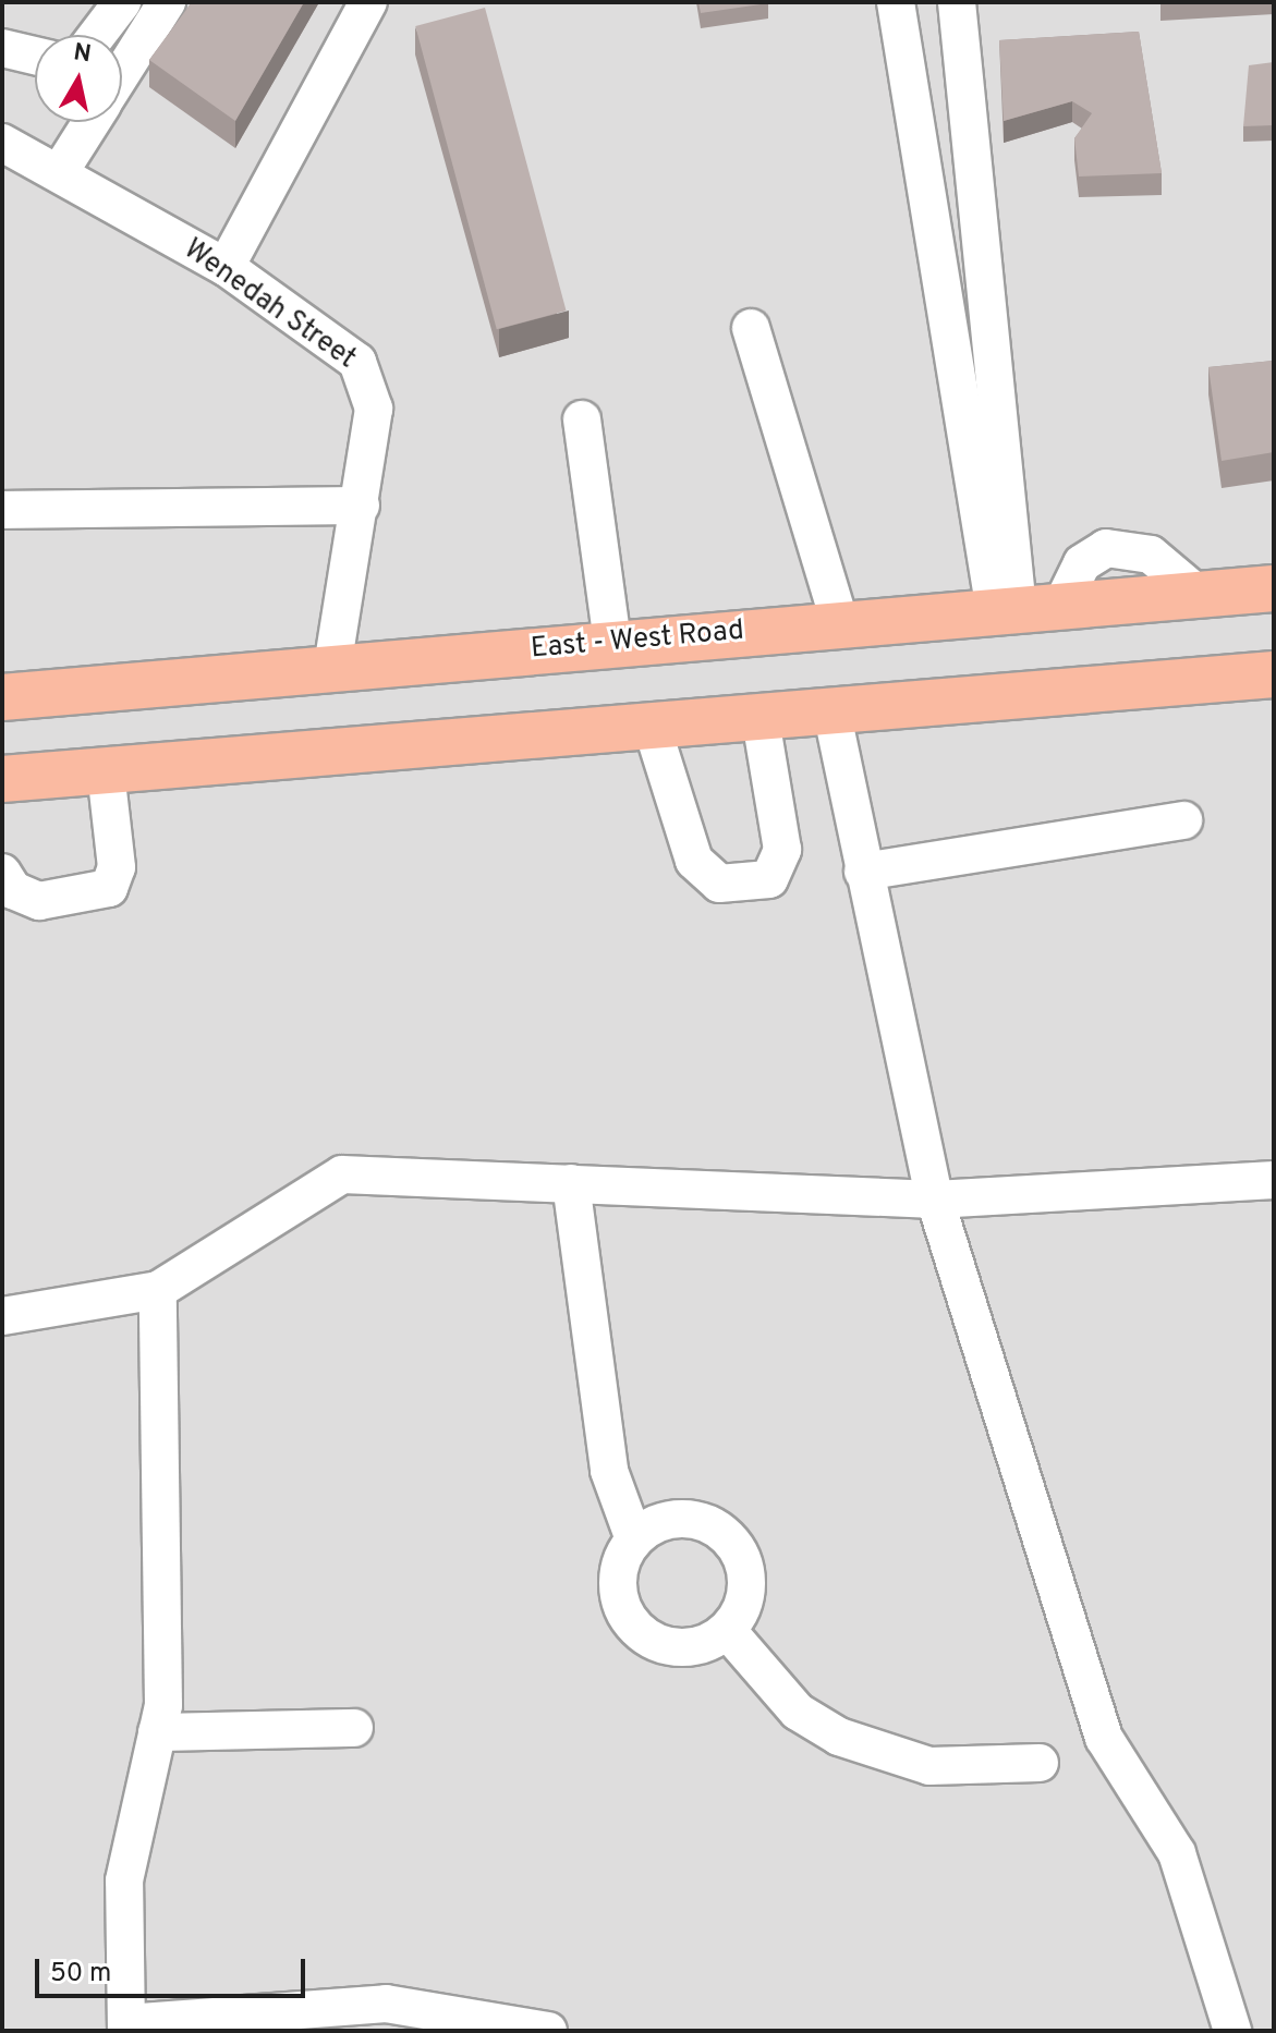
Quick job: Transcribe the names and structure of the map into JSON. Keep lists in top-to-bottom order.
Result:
{
  "streets": {
    "main road": ["East - West Road"],
    "street": ["Wenedah Street"]
  },
  "crossings": [
    ["Wenedah Street", "East - West Road"]
  ],
  "scale_bar": "50 m",
  "north": "top"
}
